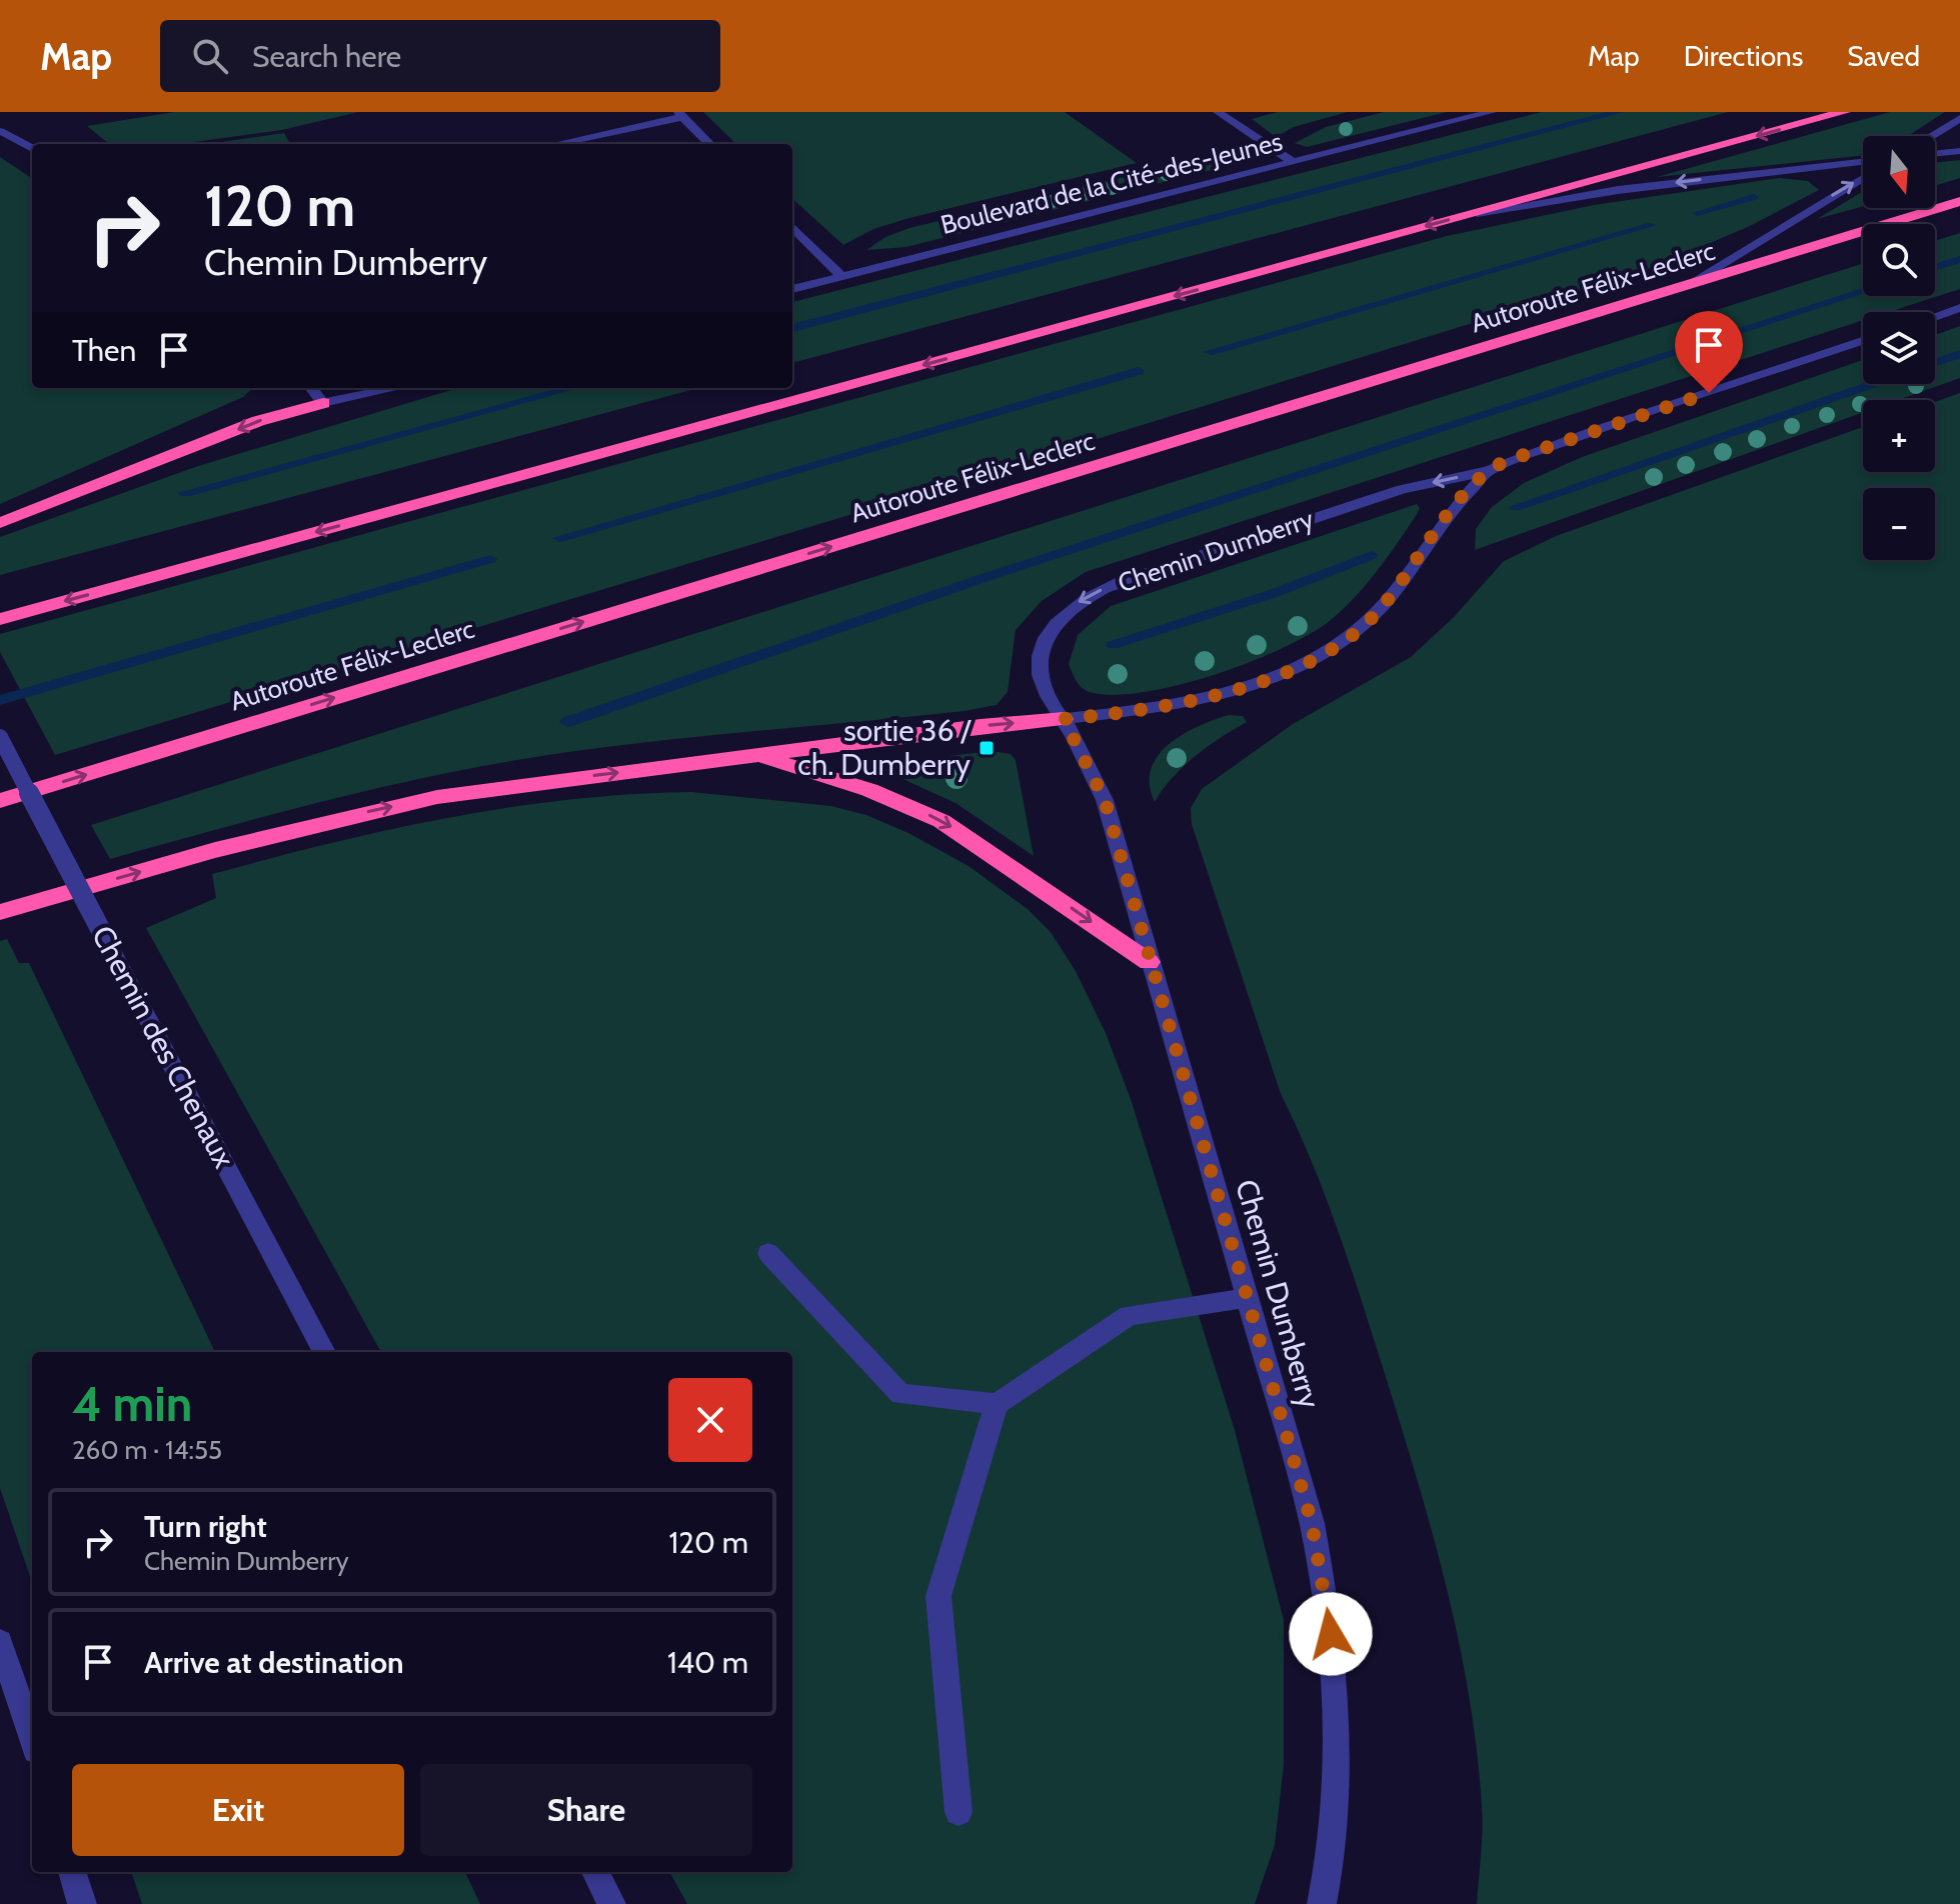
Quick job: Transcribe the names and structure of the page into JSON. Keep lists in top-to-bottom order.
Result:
{
  "streets": {
    "highway": ["Autoroute Félix-Leclerc"],
    "street": ["Boulevard de la Cité-des-Jeunes", "Chemin Dumberry", "Chemin des Chenaux"]
  },
  "places": {
    "transit": ["sortie 36 / ch. Dumberry"]
  },
  "north": "bottom",
  "page": {
    "header": "Map",
    "search": "Search here",
    "nav": ["Map", "Directions", "Saved"],
    "map_buttons": ["+", "−"],
    "turn": ["120 m", "Chemin Dumberry"],
    "then": "Then",
    "heading": ["4 min", "260 m · 14:55"],
    "list": [
      {
        "name": "Turn right",
        "note": "Chemin Dumberry",
        "value": "120 m"
      },
      {
        "name": "Arrive at destination",
        "value": "140 m"
      }
    ],
    "buttons": ["Exit", "Share"]
  }
}
